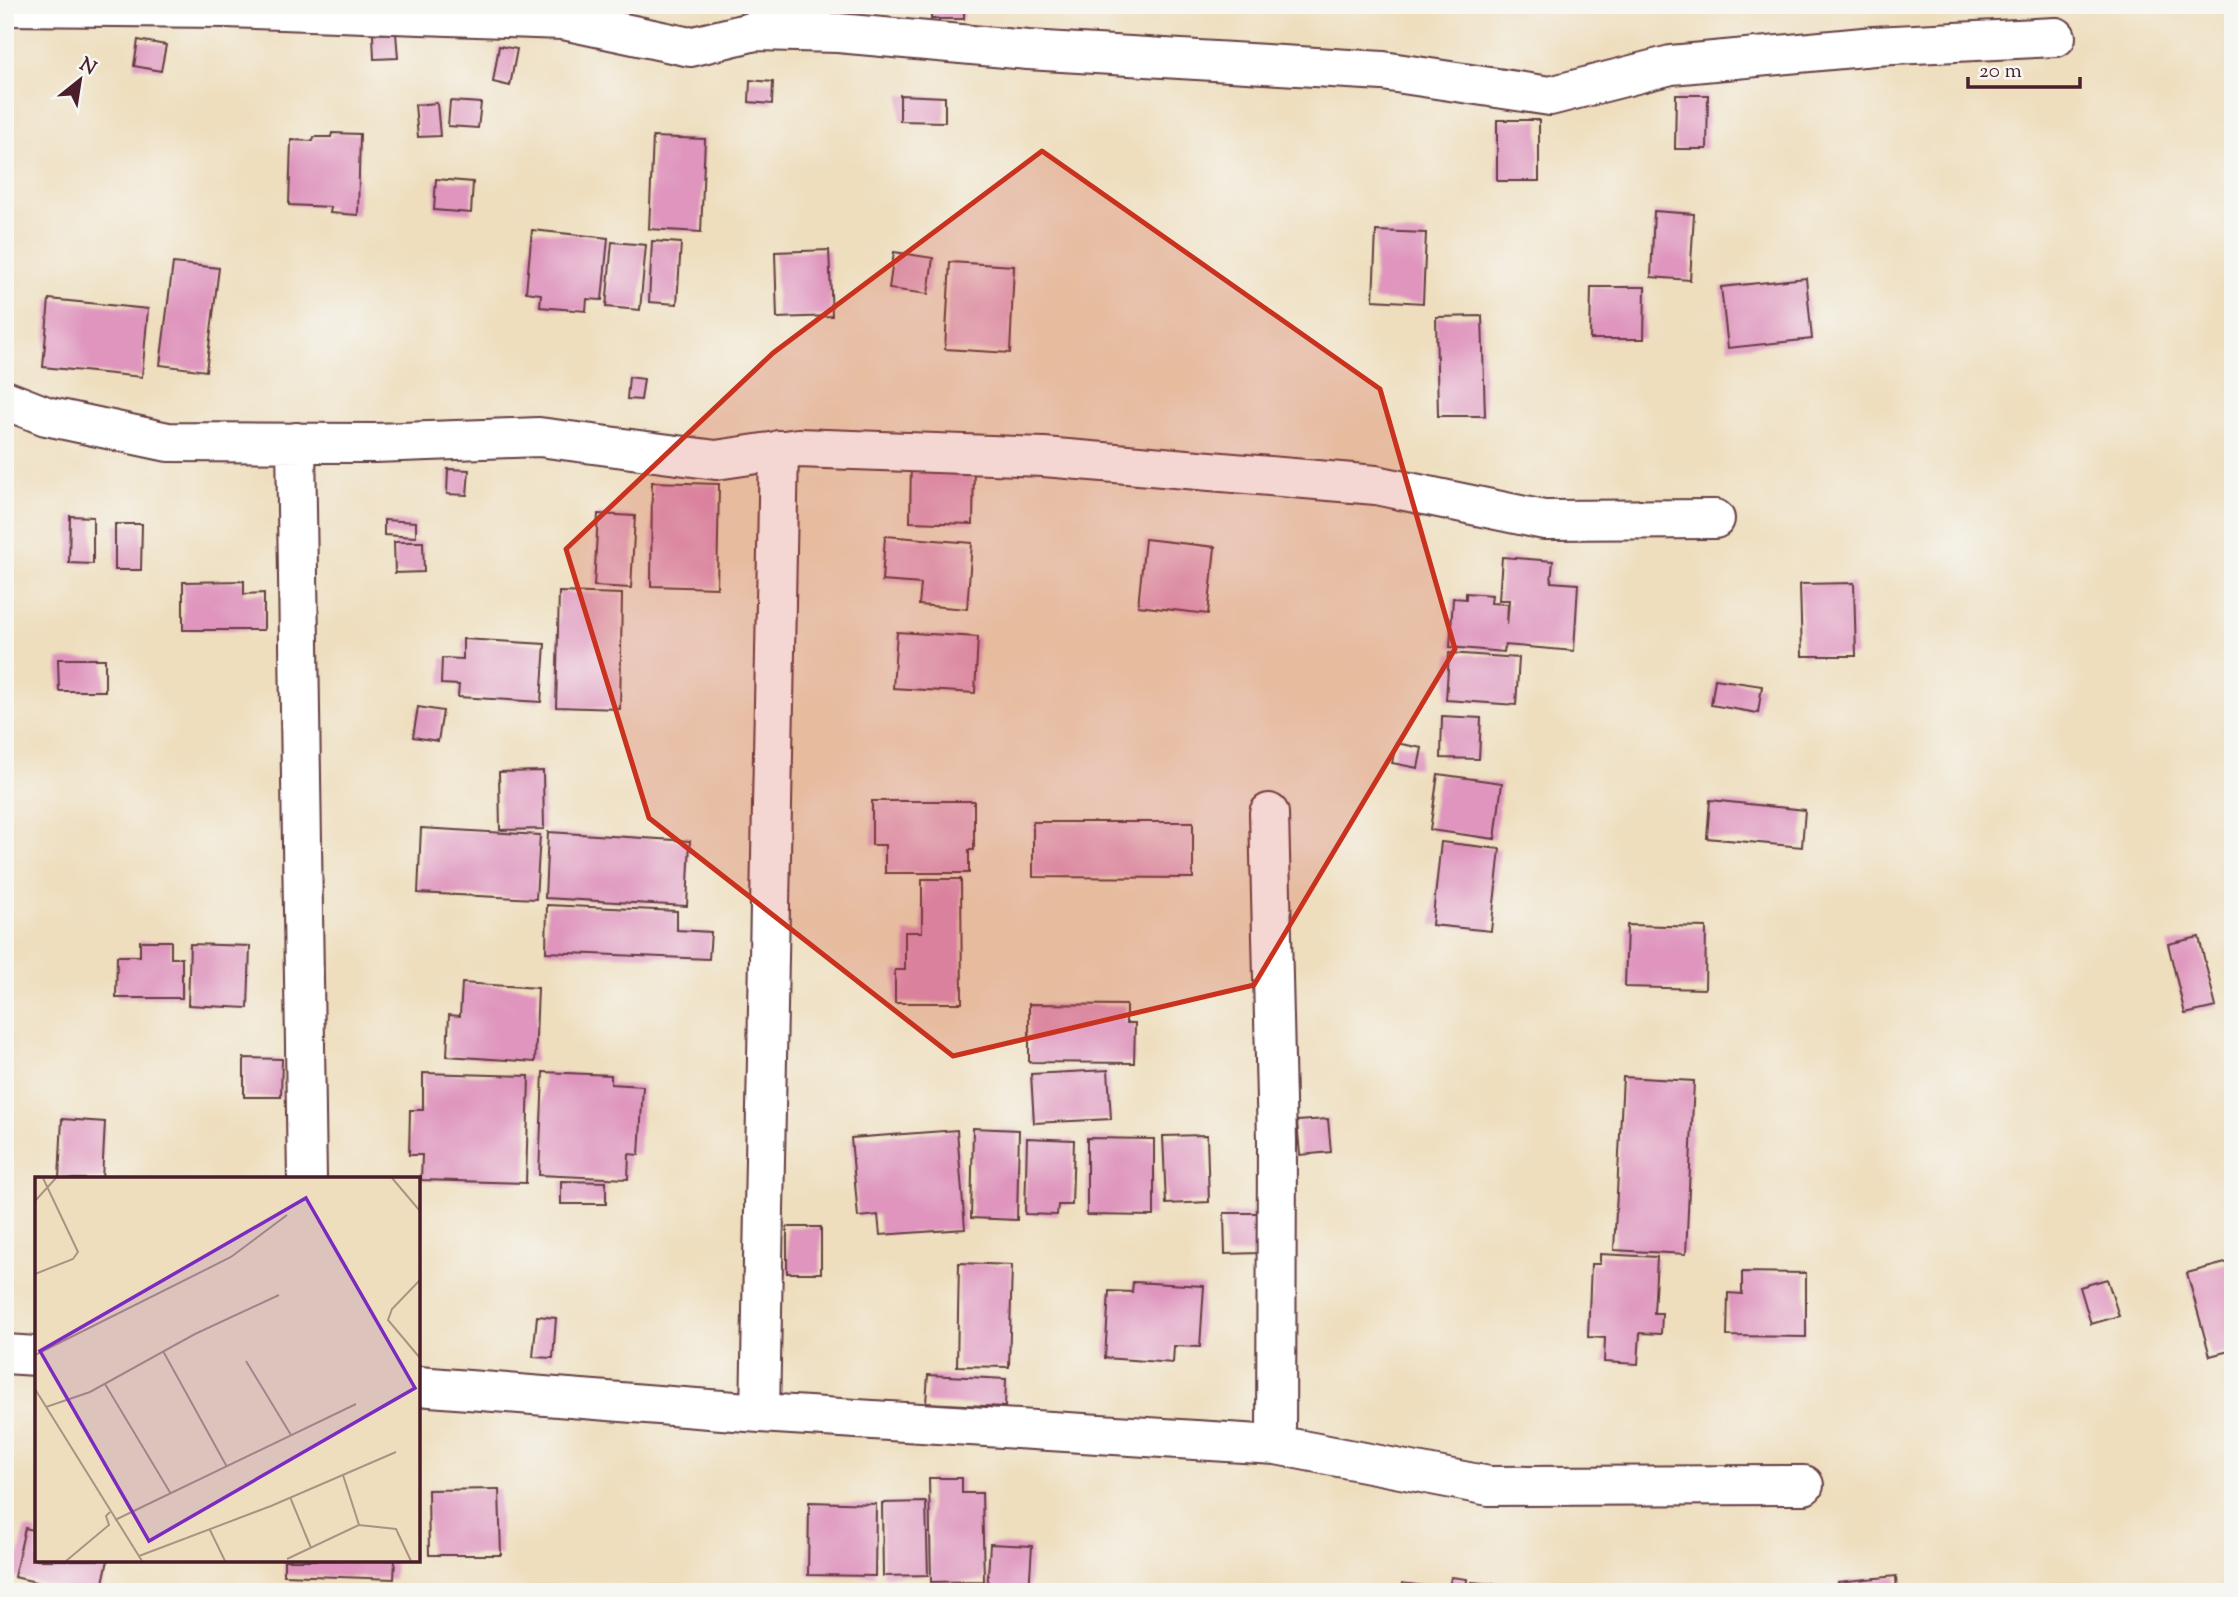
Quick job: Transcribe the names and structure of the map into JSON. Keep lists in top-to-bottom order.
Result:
{
  "scale_bar": "20 m",
  "north": "top right"
}
